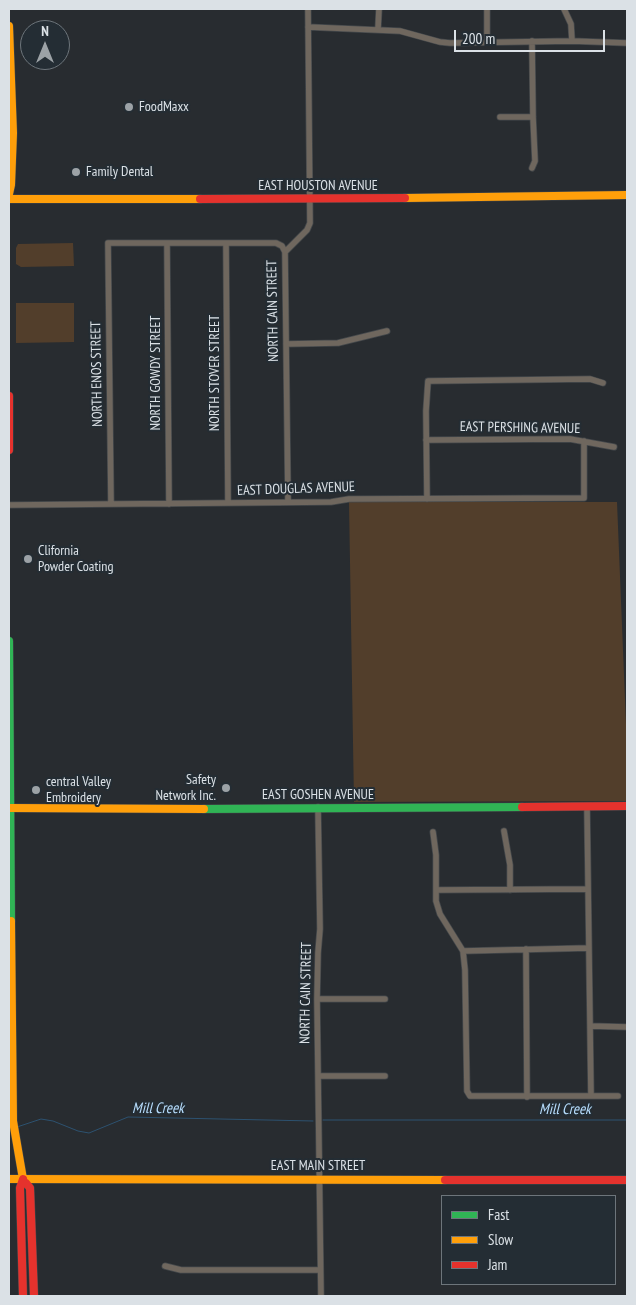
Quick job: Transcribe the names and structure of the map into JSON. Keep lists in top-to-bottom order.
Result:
{
  "streets": {
    "main road": ["EAST HOUSTON AVENUE", "EAST GOSHEN AVENUE", "EAST MAIN STREET"],
    "street": [
      "NORTH CAIN STREET",
      "NORTH GOWDY STREET",
      "NORTH STOVER STREET",
      "NORTH ENOS STREET",
      "EAST PERSHING AVENUE",
      "EAST DOUGLAS AVENUE"
    ]
  },
  "crossings": [
    ["EAST HOUSTON AVENUE", "NORTH CAIN STREET"],
    ["NORTH CAIN STREET", "EAST DOUGLAS AVENUE"],
    ["NORTH CAIN STREET", "EAST GOSHEN AVENUE"],
    ["NORTH CAIN STREET", "EAST MAIN STREET"],
    ["NORTH GOWDY STREET", "NORTH ENOS STREET"],
    ["NORTH GOWDY STREET", "EAST DOUGLAS AVENUE"],
    ["NORTH STOVER STREET", "EAST DOUGLAS AVENUE"],
    ["NORTH ENOS STREET", "EAST DOUGLAS AVENUE"],
    ["EAST PERSHING AVENUE", "EAST DOUGLAS AVENUE"]
  ],
  "water": ["Mill Creek"],
  "places": [
    "FoodMaxx",
    "Family Dental",
    "Clifornia Powder Coating",
    "Safety Network Inc.",
    "central Valley Embroidery"
  ],
  "legend": ["Fast", "Slow", "Jam"],
  "scale_bar": "200 m",
  "north": "top"
}
